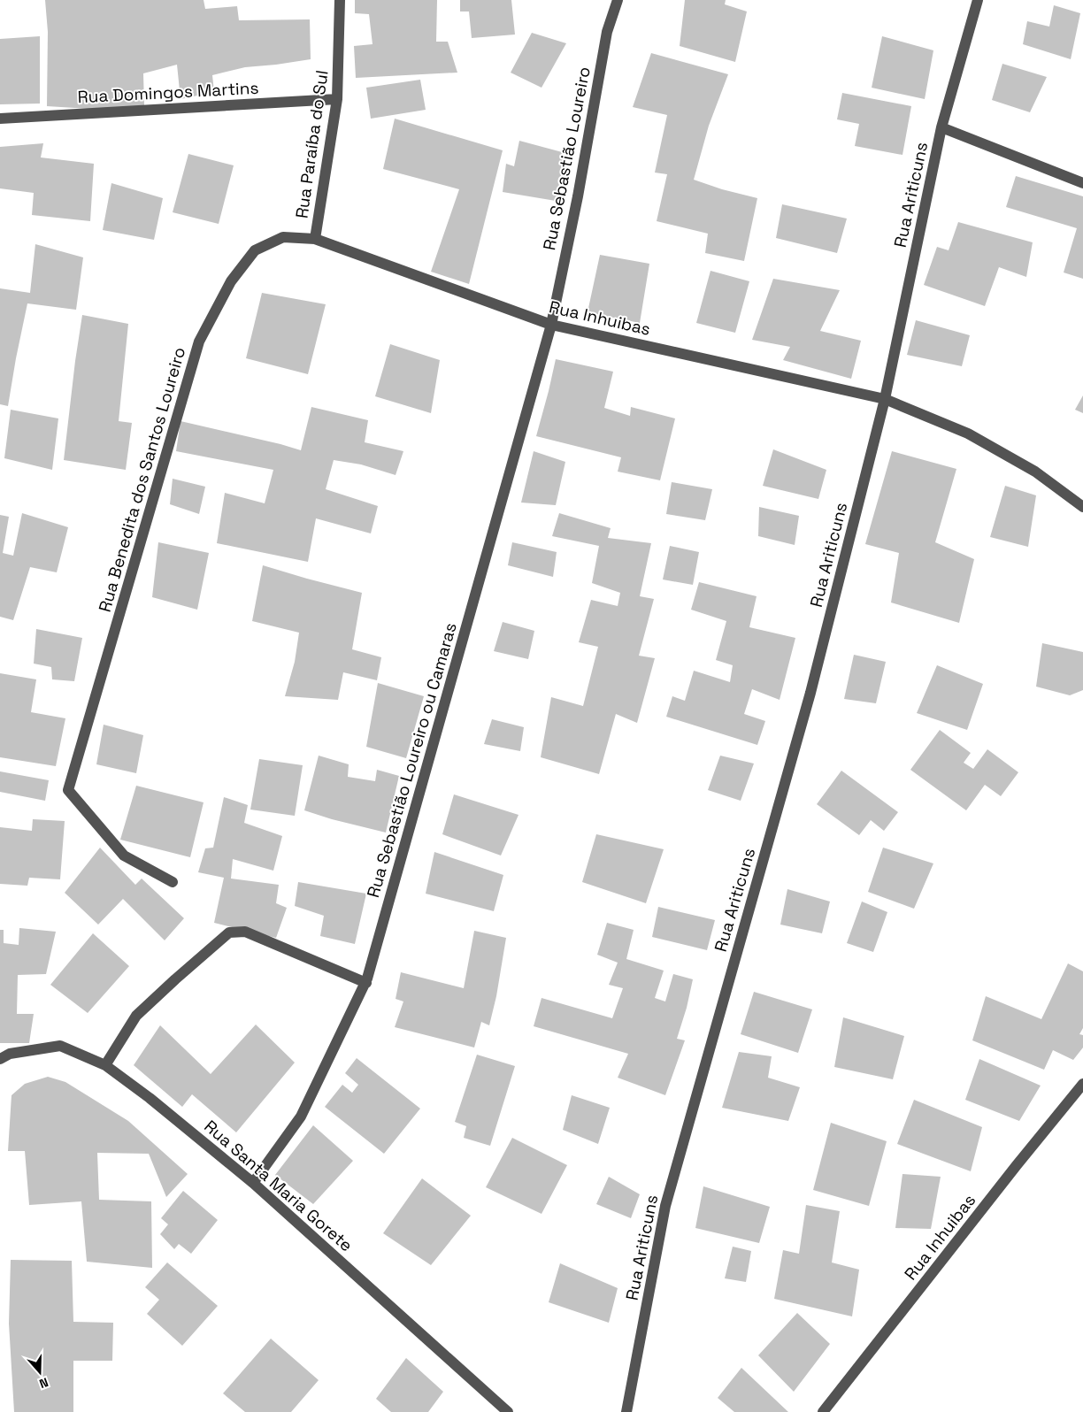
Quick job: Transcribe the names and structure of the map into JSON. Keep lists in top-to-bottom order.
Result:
{
  "streets": {
    "street": [
      "Rua Domingos Martins",
      "Rua Paraíba do Sul",
      "Rua Sebastião Loureiro",
      "Rua Ariticuns",
      "Rua Inhuibas",
      "Rua Benedita dos Santos Loureiro",
      "Rua Sebastião Loureiro ou Camaras",
      "Rua Santa Maria Gorete"
    ]
  },
  "crossings": [
    ["Rua Domingos Martins", "Rua Paraíba do Sul"],
    ["Rua Paraíba do Sul", "Rua Inhuibas"],
    ["Rua Paraíba do Sul", "Rua Benedita dos Santos Loureiro"],
    ["Rua Sebastião Loureiro", "Rua Inhuibas"],
    ["Rua Sebastião Loureiro", "Rua Sebastião Loureiro ou Camaras"],
    ["Rua Ariticuns", "Rua Inhuibas"],
    ["Rua Inhuibas", "Rua Benedita dos Santos Loureiro"],
    ["Rua Inhuibas", "Rua Sebastião Loureiro ou Camaras"],
    ["Rua Sebastião Loureiro ou Camaras", "Rua Santa Maria Gorete"]
  ],
  "north": "bottom"
}
